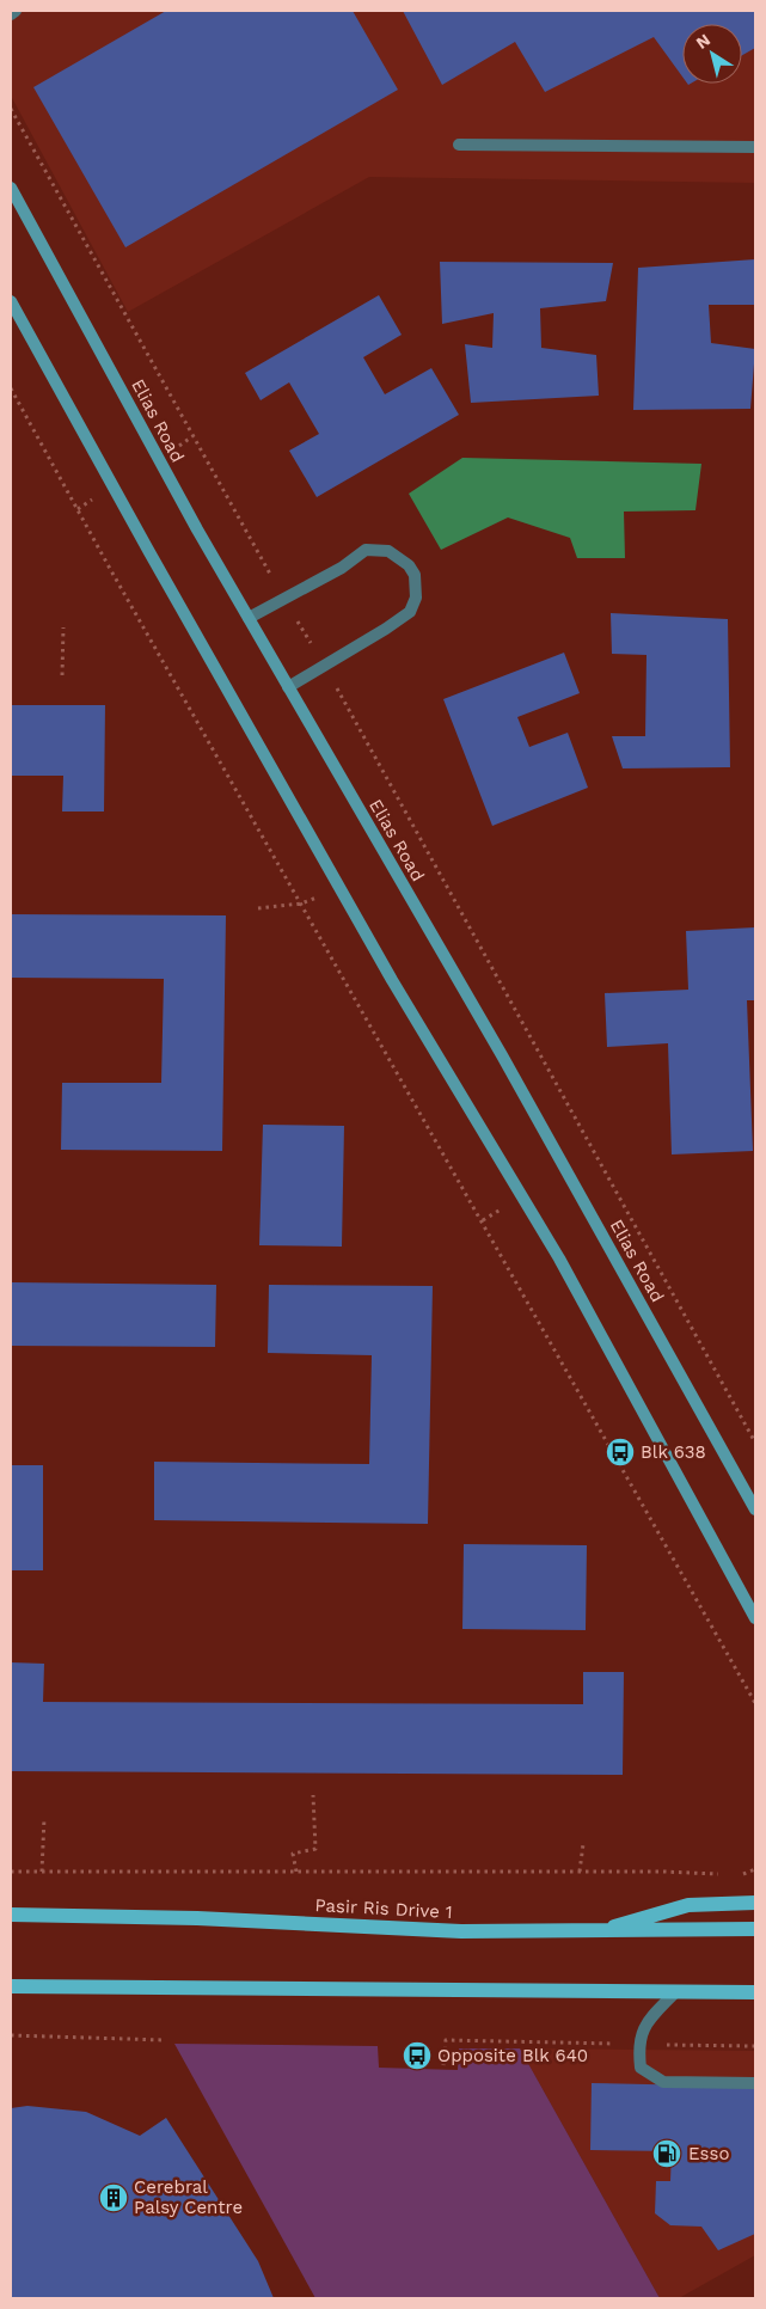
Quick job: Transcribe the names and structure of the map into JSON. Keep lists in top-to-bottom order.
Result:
{
  "streets": {
    "main road": ["Elias Road", "Pasir Ris Drive 1"]
  },
  "places": {
    "bus stop": ["Blk 638", "Opposite Blk 640"],
    "fuel station": ["Esso"],
    "building": ["Cerebral Palsy Centre"]
  },
  "north": "top left"
}
